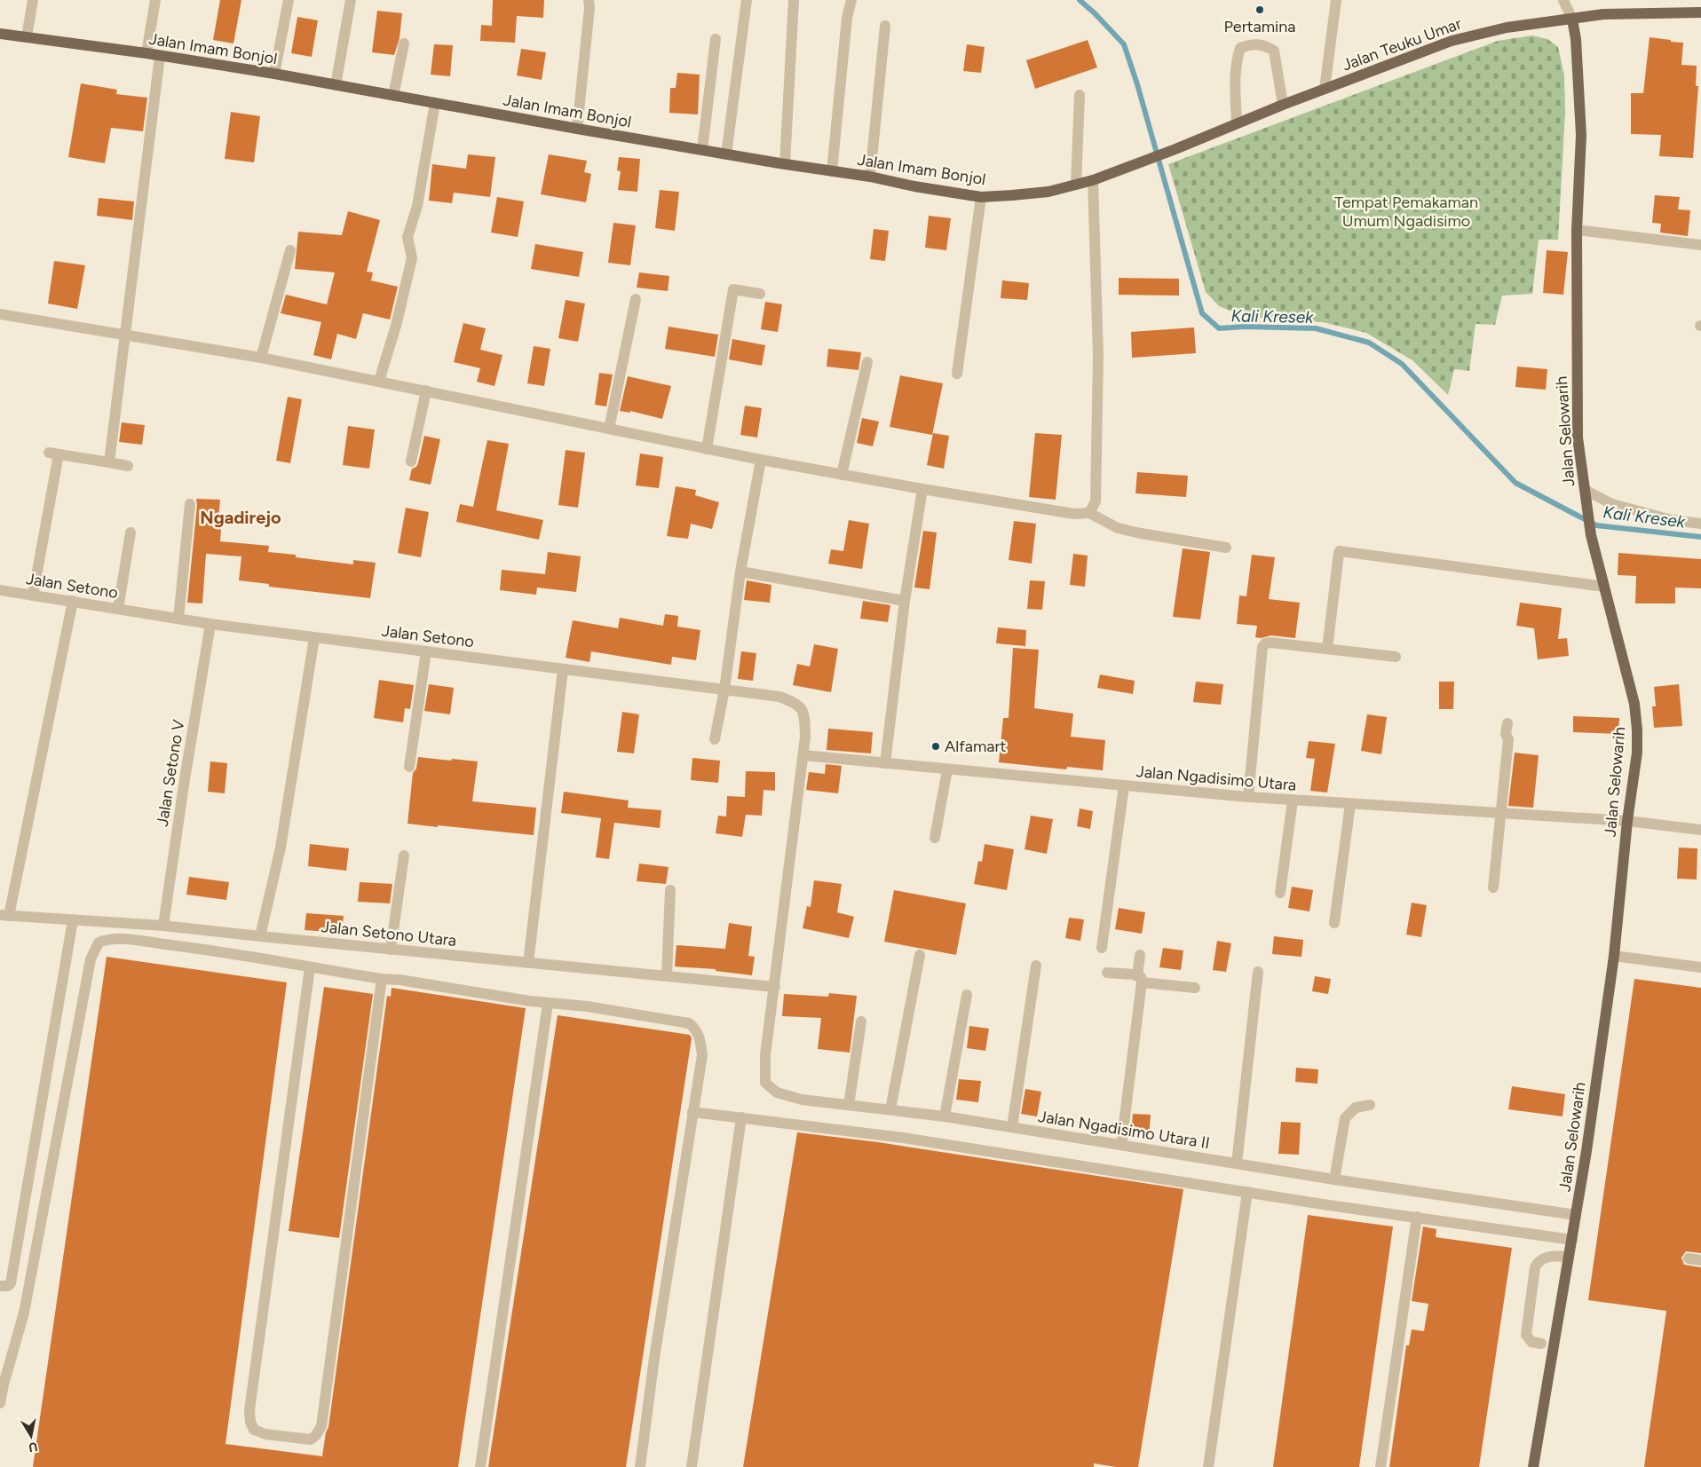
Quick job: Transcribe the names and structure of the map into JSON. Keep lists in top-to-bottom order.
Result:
{
  "streets": {
    "main road": ["Jalan Teuku Umar", "Jalan Imam Bonjol", "Jalan Selowarih"],
    "street": [
      "Jalan Setono",
      "Jalan Setono V",
      "Jalan Ngadisimo Utara",
      "Jalan Setono Utara",
      "Jalan Ngadisimo Utara II"
    ]
  },
  "crossings": [
    ["Jalan Teuku Umar", "Jalan Imam Bonjol"],
    ["Jalan Teuku Umar", "Jalan Selowarih"],
    ["Jalan Selowarih", "Jalan Ngadisimo Utara"],
    ["Jalan Selowarih", "Jalan Ngadisimo Utara II"],
    ["Jalan Setono", "Jalan Setono V"],
    ["Jalan Setono", "Jalan Ngadisimo Utara"],
    ["Jalan Setono V", "Jalan Setono Utara"],
    ["Jalan Setono Utara", "Jalan Ngadisimo Utara II"]
  ],
  "districts": ["Ngadirejo"],
  "water": ["Kali Kresek"],
  "parks": ["Tempat Pemakaman Umum Ngadisimo"],
  "places": ["Pertamina", "Alfamart"],
  "north": "bottom"
}
